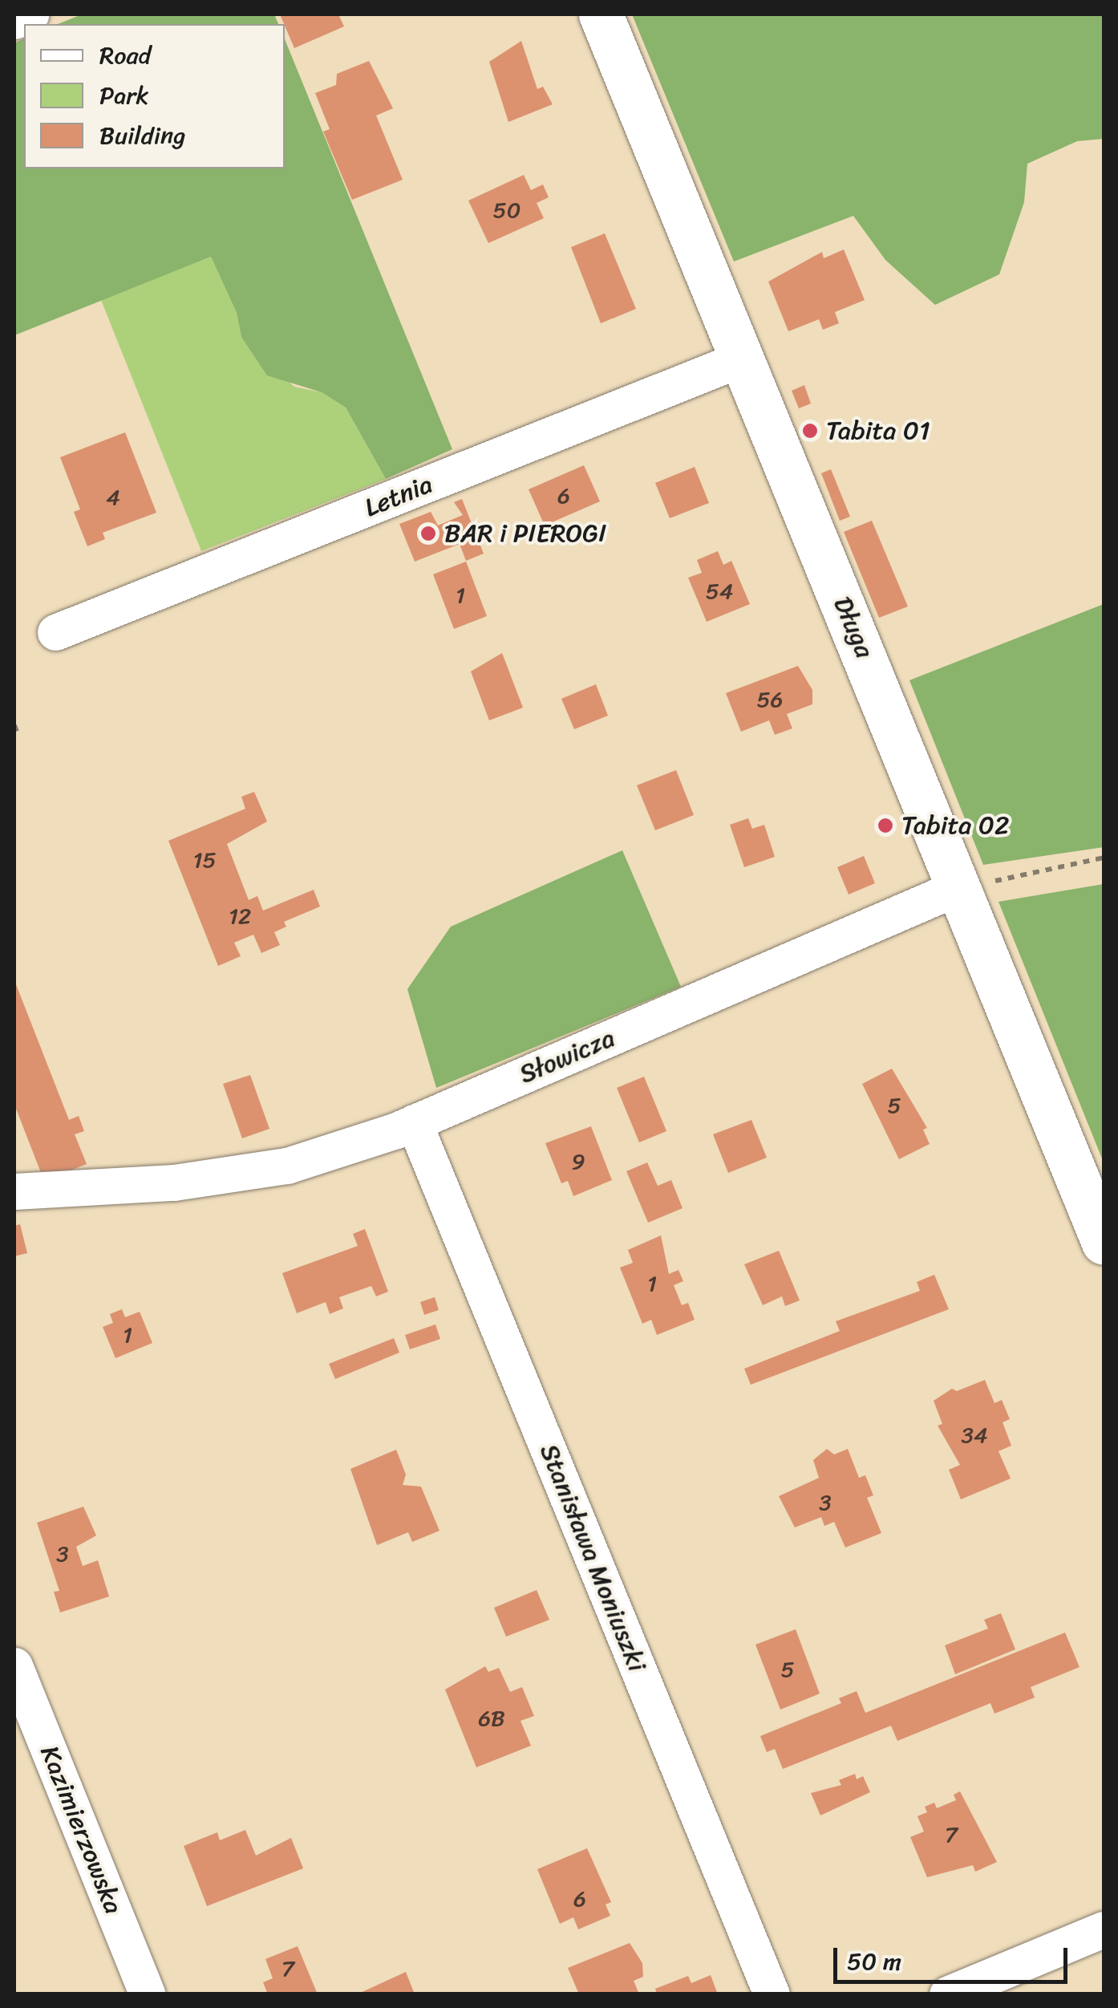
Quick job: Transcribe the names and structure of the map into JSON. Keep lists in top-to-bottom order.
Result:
{
  "streets": {
    "street": [
      "Letnia",
      "Długa",
      "Słowicza",
      "Stanisława Moniuszki",
      "Kazimierzowska"
    ]
  },
  "crossings": [
    ["Letnia", "Długa"],
    ["Długa", "Słowicza"],
    ["Słowicza", "Stanisława Moniuszki"]
  ],
  "places": ["Tabita 01", "BAR i PIEROGI", "Tabita 02"],
  "house_numbers": [
    "50",
    "6",
    "4",
    "54",
    "1",
    "56",
    "15",
    "12",
    "5",
    "9",
    "1",
    "1",
    "34",
    "3",
    "3",
    "5",
    "6B",
    "7",
    "6",
    "7"
  ],
  "legend": ["Road", "Park", "Building"],
  "scale_bar": "50 m"
}
